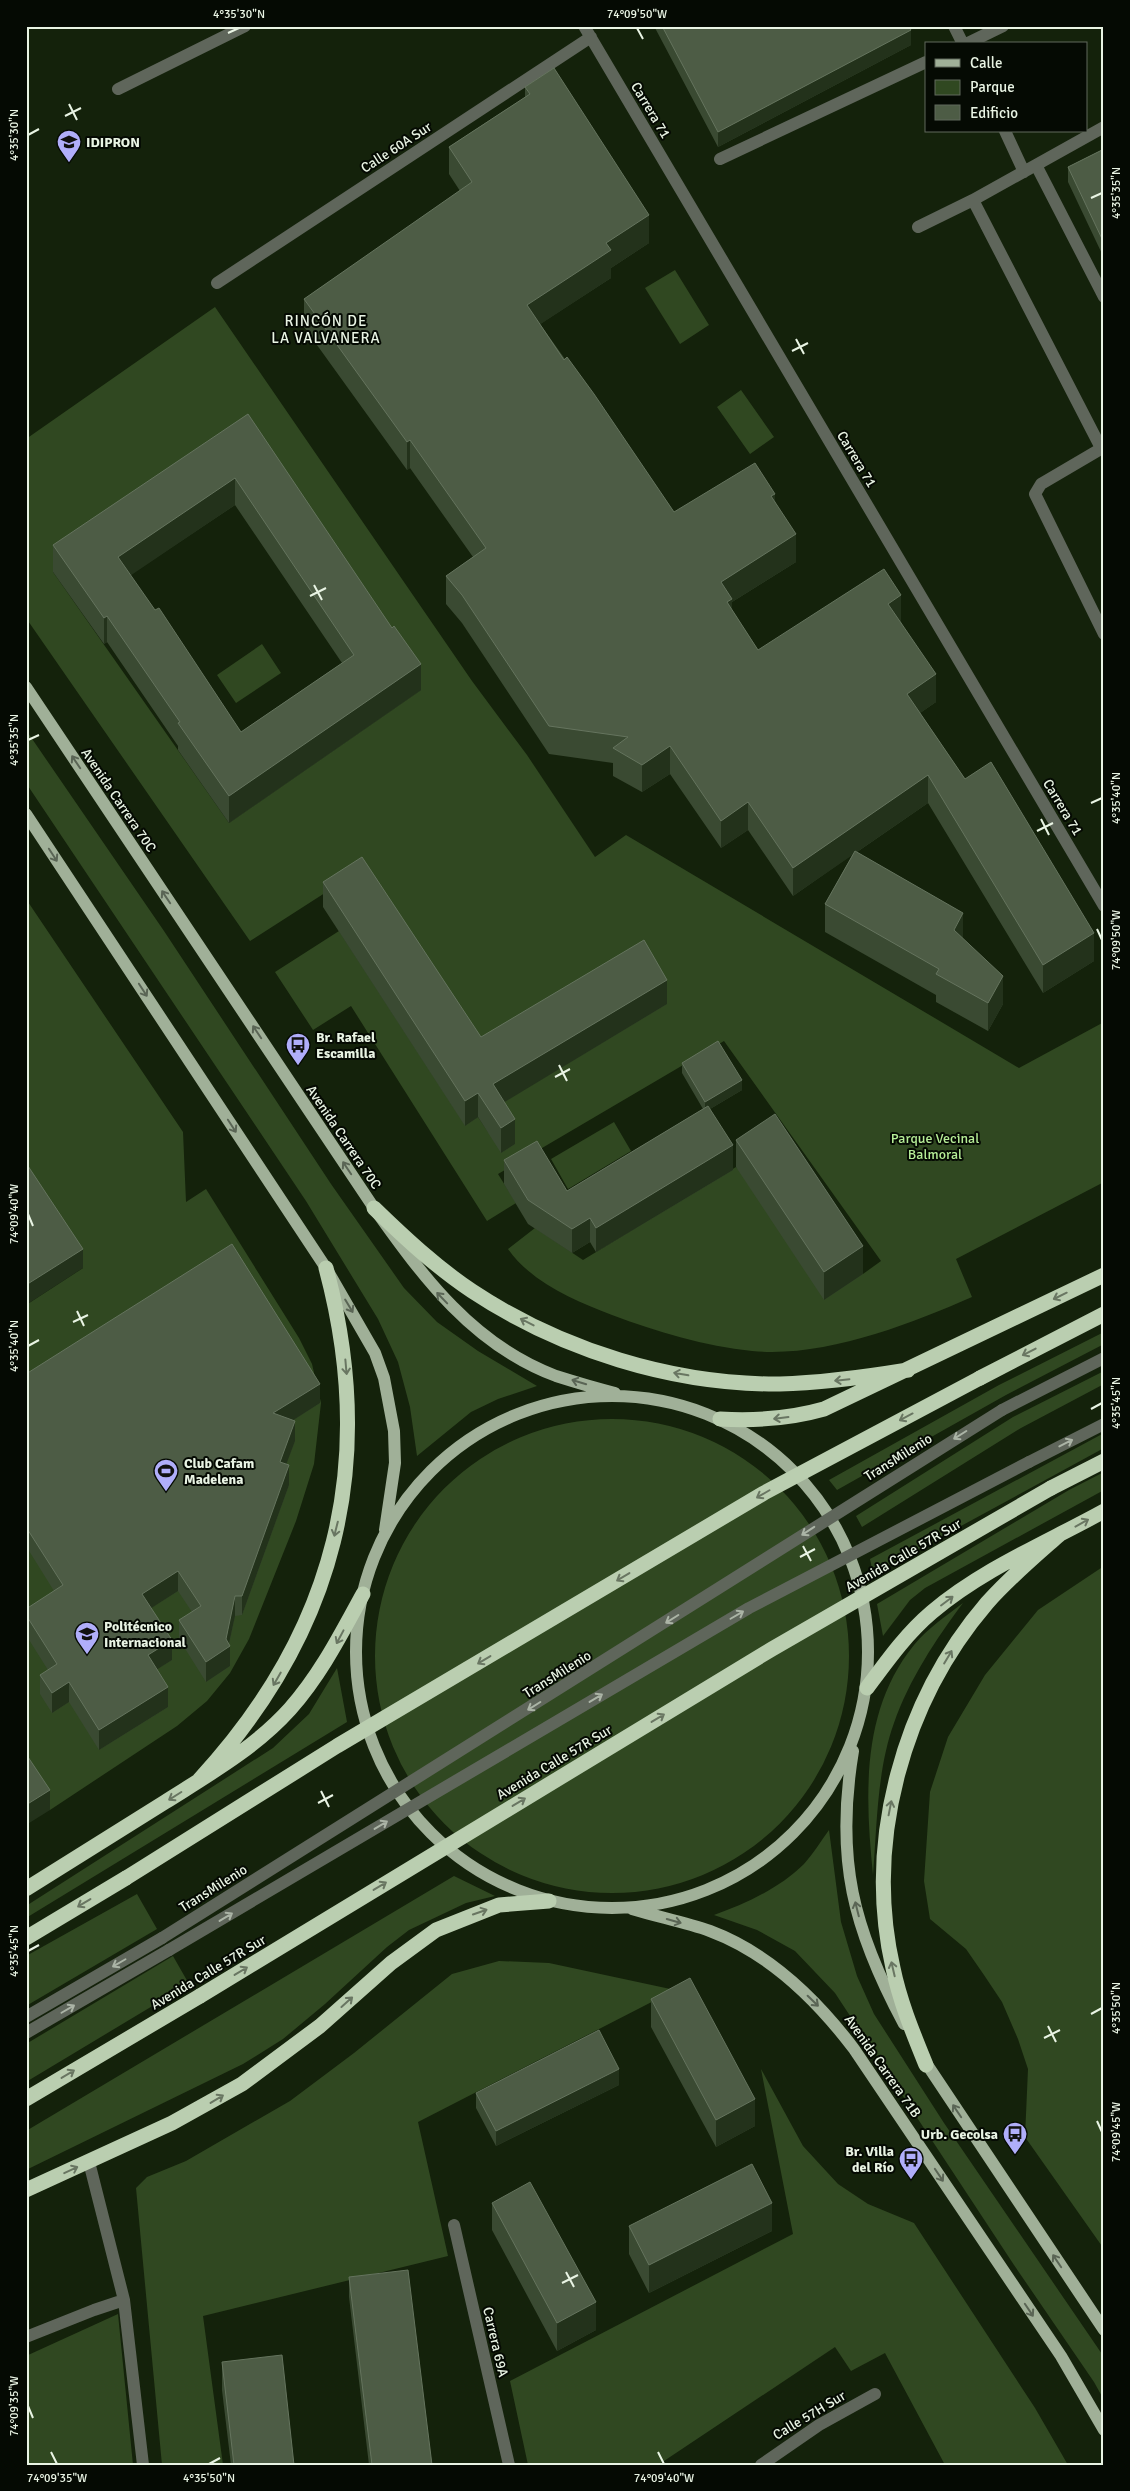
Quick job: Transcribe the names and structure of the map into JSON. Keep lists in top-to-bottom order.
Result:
{
  "streets": {
    "highway": ["Avenida Calle 57R Sur"],
    "main road": ["Avenida Carrera 70C", "Avenida Carrera 71B"],
    "street": [
      "Carrera 71",
      "Calle 60A Sur",
      "TransMilenio",
      "Carrera 69A",
      "Calle 57H Sur"
    ]
  },
  "crossings": [
    ["Carrera 71", "Calle 60A Sur"]
  ],
  "districts": ["RINCÓN DE LA VALVANERA"],
  "parks": ["Parque Vecinal Balmoral"],
  "places": {
    "school or university": ["IDIPRON", "Politécnico Internacional"],
    "bus stop": ["Br. Rafael Escamilla", "Urb. Gecolsa", "Br. Villa del Río"],
    "sports": ["Club Cafam Madelena"]
  },
  "legend": ["Calle", "Parque", "Edificio"],
  "coordinates": [
    "4°35'30\"N",
    "74°09'50\"W",
    "4°35'35\"N",
    "4°35'40\"N",
    "74°09'40\"W",
    "4°35'45\"N",
    "4°35'50\"N",
    "74°09'45\"W",
    "74°09'35\"W"
  ]
}
